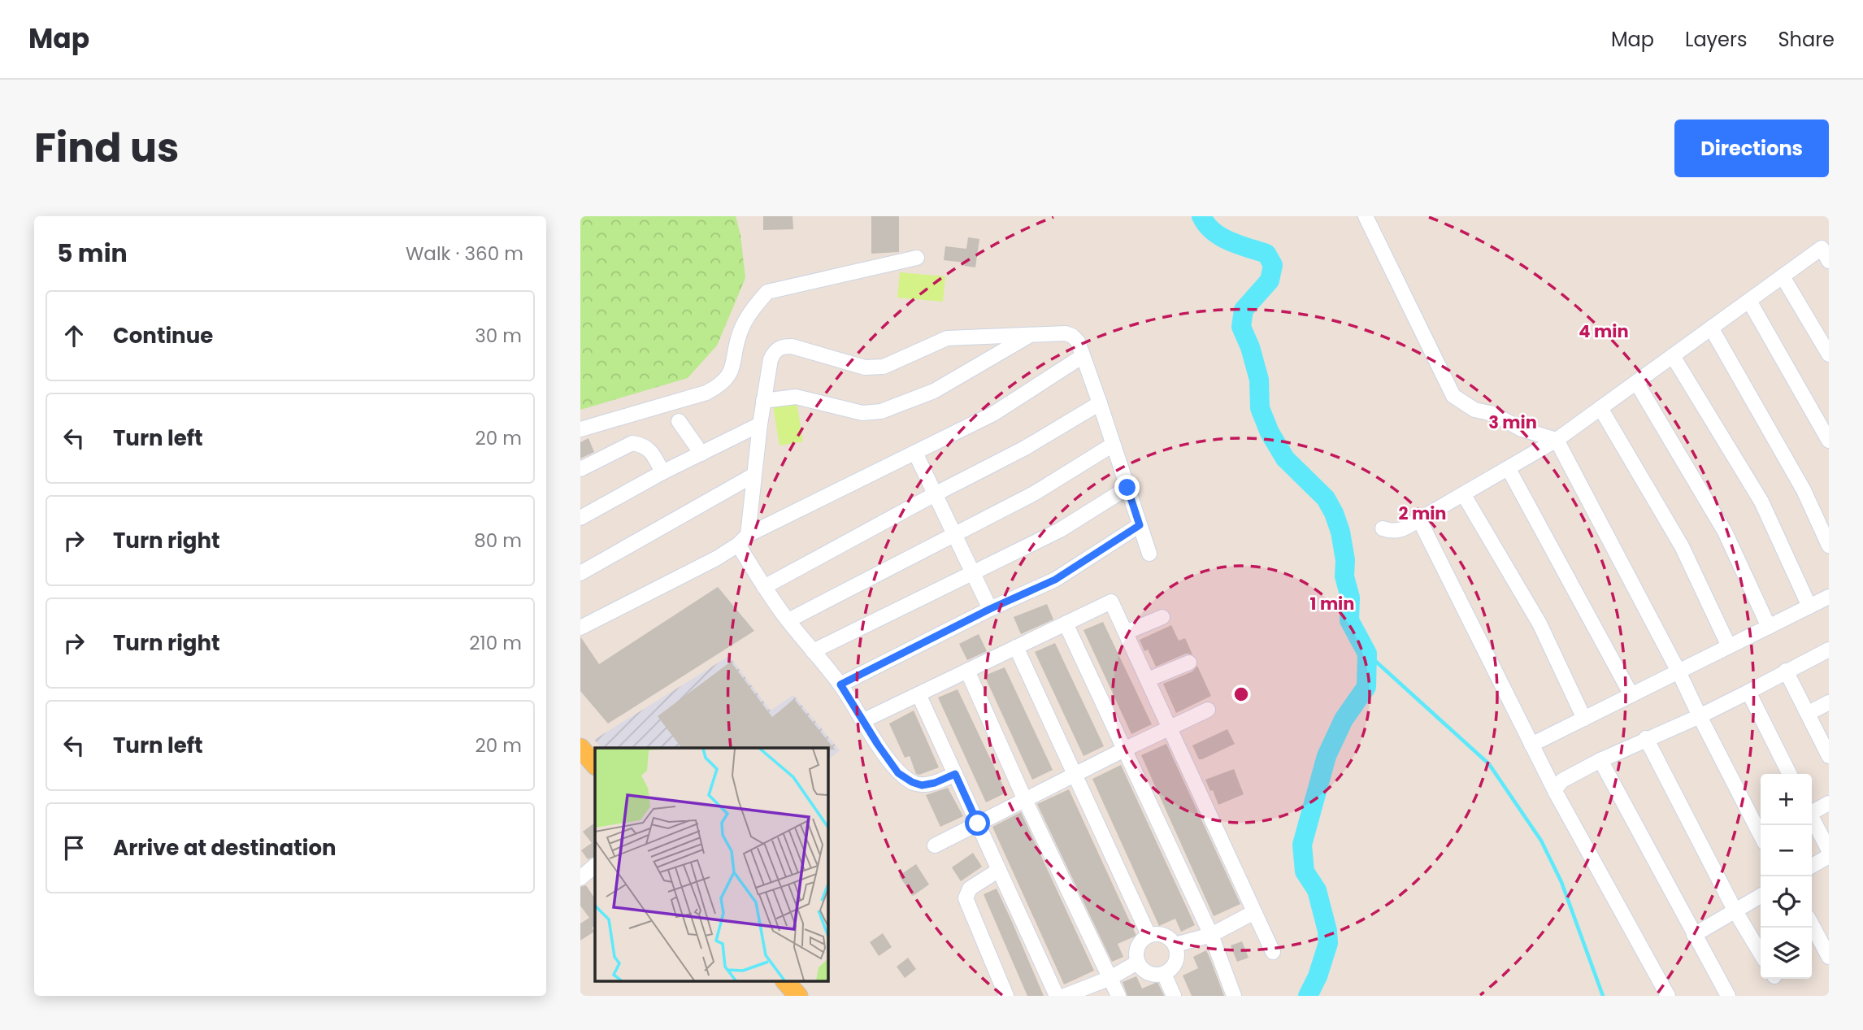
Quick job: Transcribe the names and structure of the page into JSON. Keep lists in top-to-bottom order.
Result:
{
  "page": {
    "header": "Map",
    "nav": ["Map", "Layers", "Share"],
    "title": "Find us",
    "buttons": "Directions",
    "heading": ["5 min", "Walk · 360 m"],
    "list": [
      ["Continue", "30 m"],
      ["Turn left", "20 m"],
      ["Turn right", "80 m"],
      ["Turn right", "210 m"],
      ["Turn left", "20 m"],
      "Arrive at destination"
    ],
    "map_buttons": ["+", "−"]
  },
  "rings": [
    "4 min",
    "3 min",
    "2 min",
    "1 min"
  ]
}
